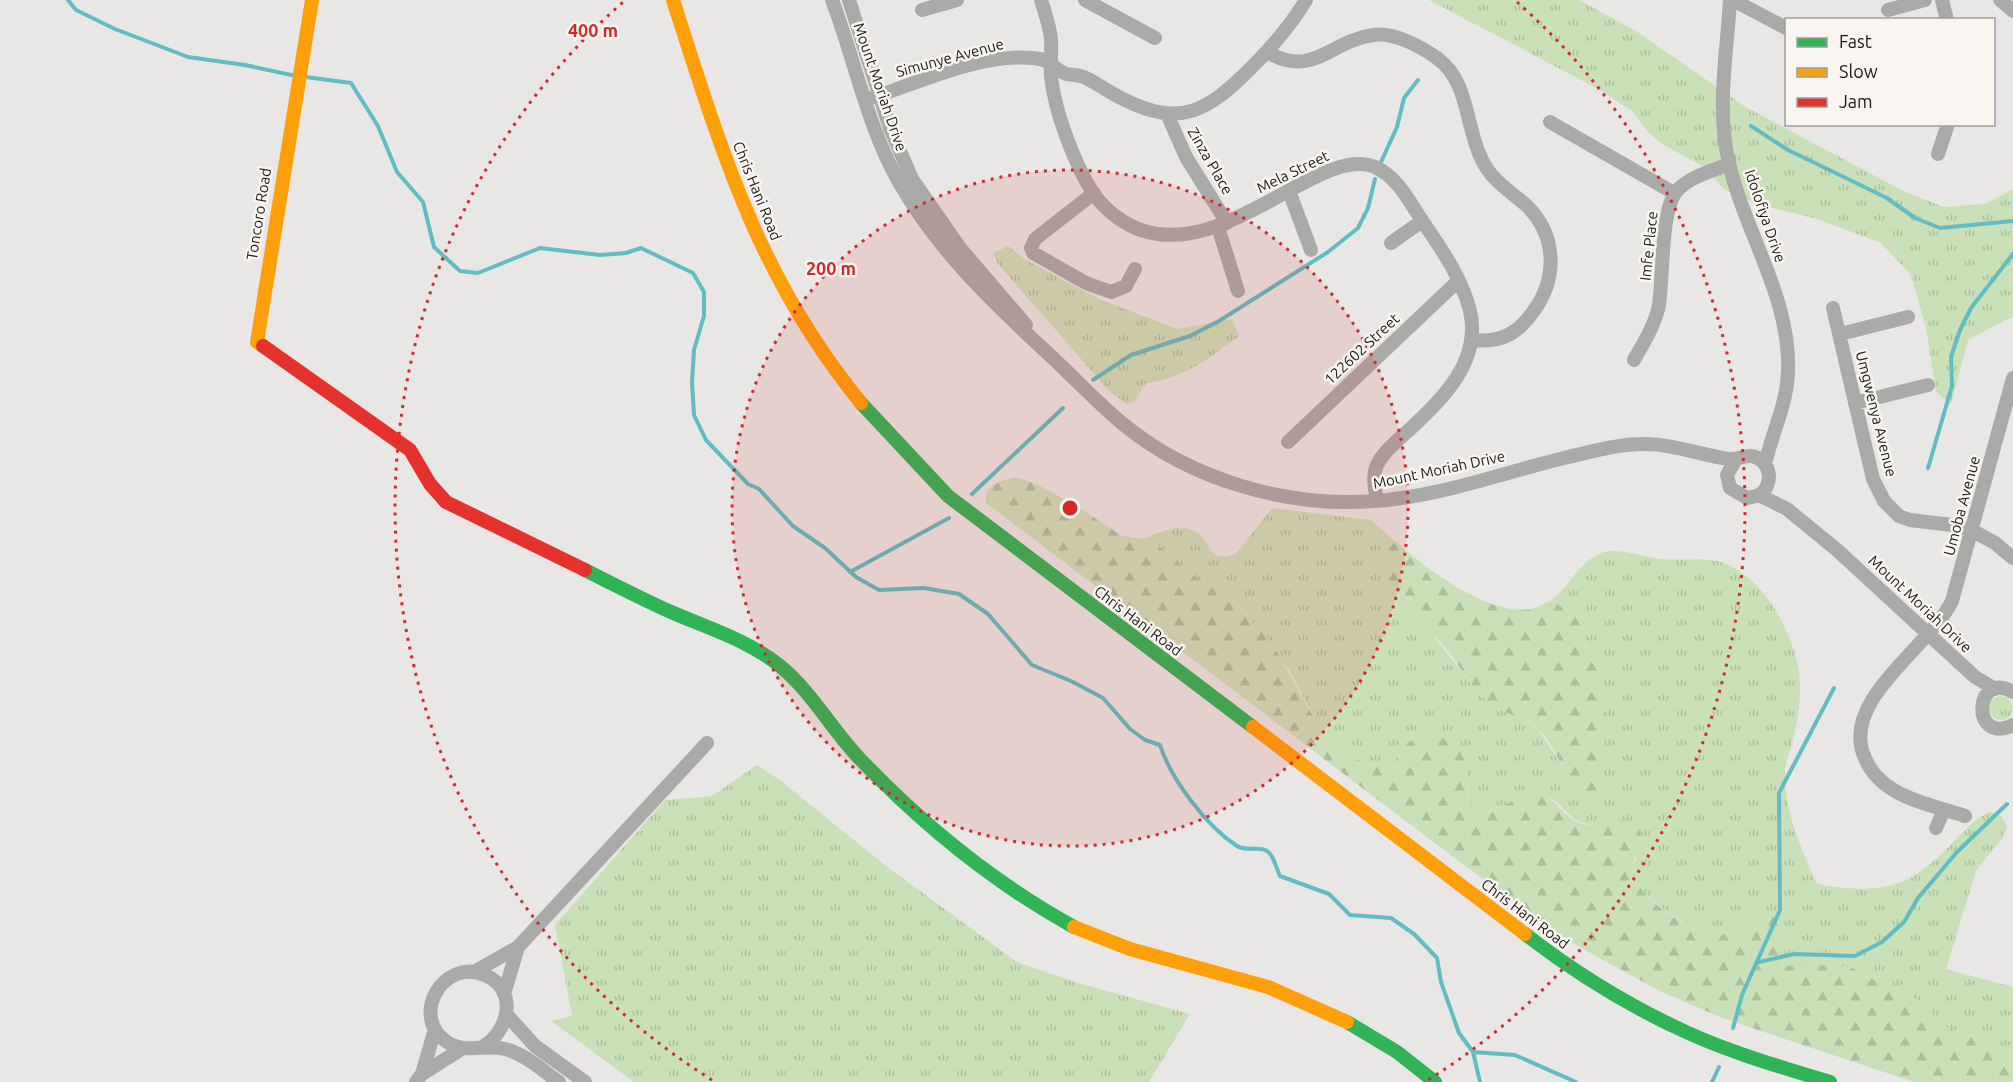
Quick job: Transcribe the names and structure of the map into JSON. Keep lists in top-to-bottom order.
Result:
{
  "streets": {
    "street": [
      "Simunye Avenue",
      "Mount Moriah Drive",
      "Zinza Place",
      "Mela Street",
      "Chris Hani Road",
      "Toncoro Road",
      "Idolofiya Drive",
      "Imfe Place",
      "122602 Street",
      "Umgwenya Avenue",
      "Umoba Avenue"
    ]
  },
  "crossings": [
    ["Simunye Avenue", "Mount Moriah Drive"],
    ["Simunye Avenue", "Zinza Place"],
    ["Simunye Avenue", "Mela Street"],
    ["Mount Moriah Drive", "Mela Street"],
    ["Mount Moriah Drive", "Idolofiya Drive"],
    ["Mount Moriah Drive", "Umoba Avenue"],
    ["Zinza Place", "Mela Street"],
    ["Mela Street", "122602 Street"],
    ["Umgwenya Avenue", "Umoba Avenue"]
  ],
  "legend": ["Fast", "Slow", "Jam"],
  "rings": ["400 m", "200 m"]
}
